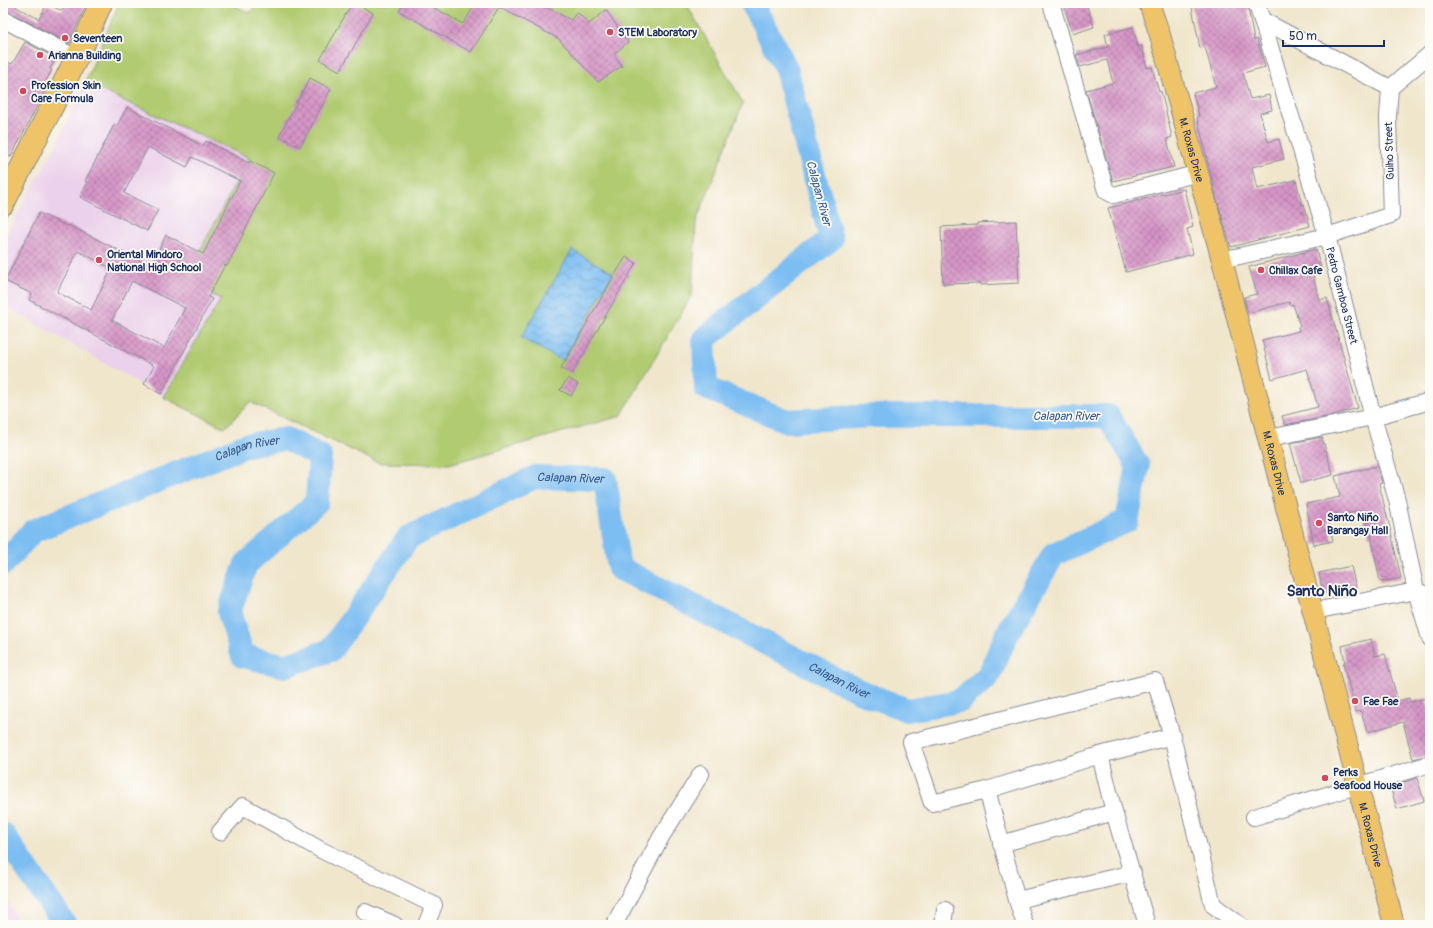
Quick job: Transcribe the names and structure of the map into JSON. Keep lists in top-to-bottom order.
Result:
{
  "streets": {
    "main road": ["M. Roxas Drive"],
    "street": ["Guiho Street", "Pedro Gamboa Street"]
  },
  "crossings": [
    ["Guiho Street", "Pedro Gamboa Street"]
  ],
  "districts": ["Santo Niño"],
  "water": ["Calapan River"],
  "places": [
    "STEM Laboratory",
    "Seventeen",
    "Arianna Building",
    "Profession Skin Care Formula",
    "Oriental Mindoro National High School",
    "Chillax Cafe",
    "Santo Niño Barangay Hall",
    "Fae Fae",
    "Perks Seafood House"
  ],
  "scale_bar": "50 m"
}
